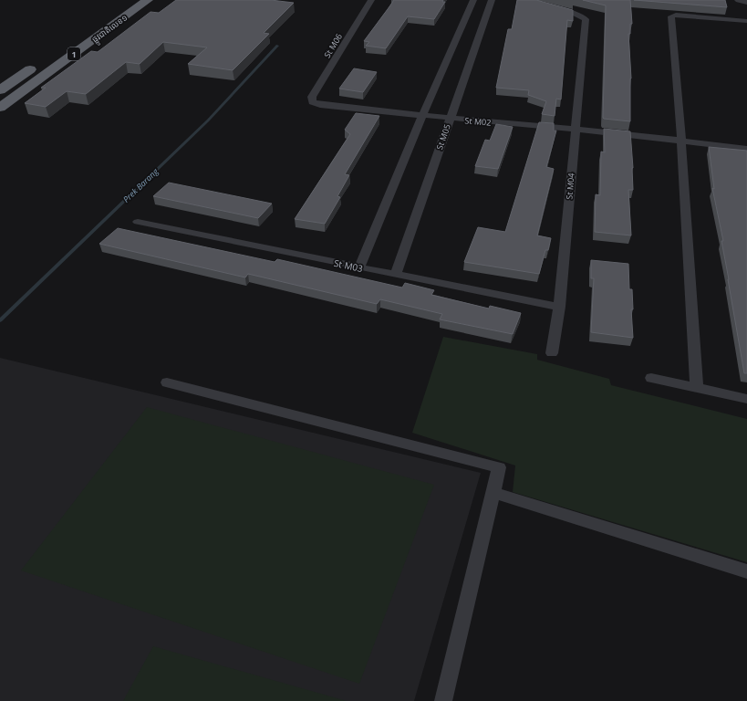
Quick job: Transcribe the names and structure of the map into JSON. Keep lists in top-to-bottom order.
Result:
{
  "streets": {
    "highway": ["ផ្លូវជាតិលេខ១", "1"],
    "street": [
      "St M06",
      "St M02",
      "St M05",
      "St M04",
      "St M03"
    ]
  },
  "crossings": [
    ["St M06", "St M02"],
    ["St M02", "St M05"],
    ["St M02", "St M04"],
    ["St M05", "St M03"],
    ["St M04", "St M03"]
  ],
  "water": ["Prek Barang"]
}
